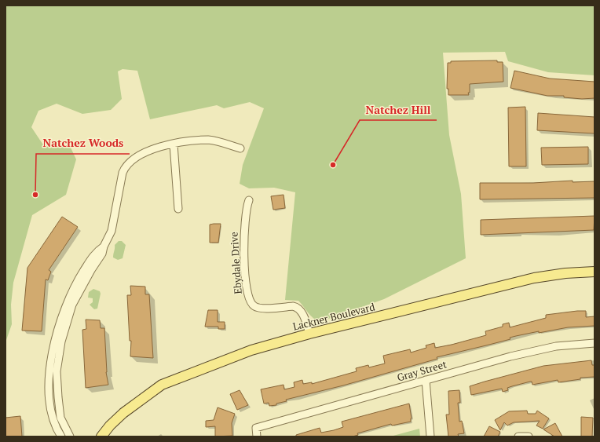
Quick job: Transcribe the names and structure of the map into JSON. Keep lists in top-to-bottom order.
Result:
{
  "streets": {
    "main road": ["Lackner Boulevard"],
    "street": ["Ebydale Drive", "Gray Street"]
  },
  "crossings": [
    ["Ebydale Drive", "Lackner Boulevard"]
  ],
  "places": ["Natchez Hill", "Natchez Woods"]
}
